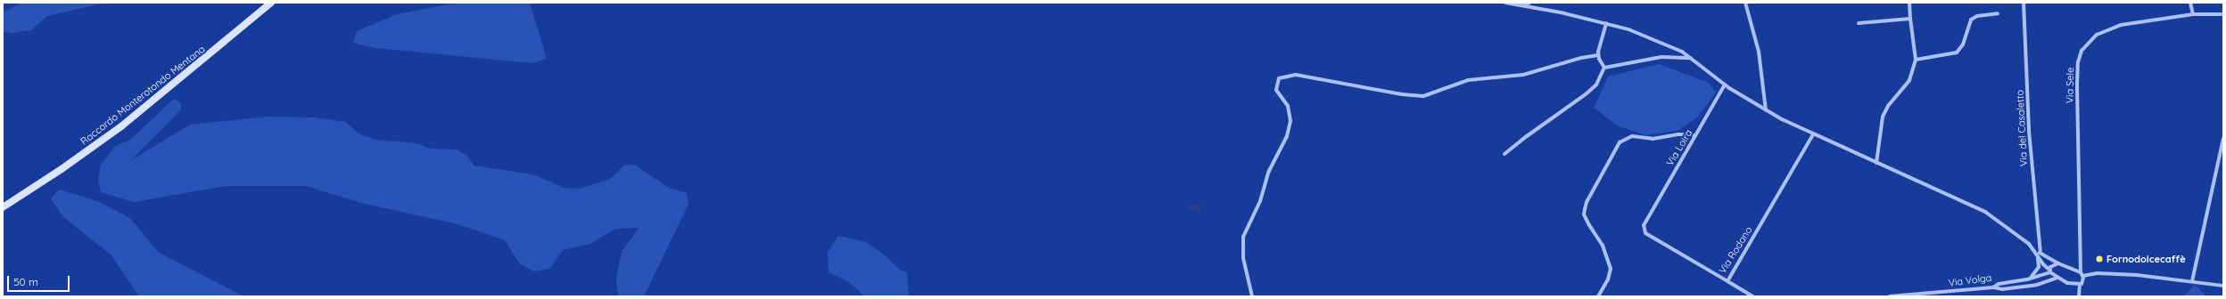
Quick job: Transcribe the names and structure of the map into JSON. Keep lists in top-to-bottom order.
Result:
{
  "streets": {
    "main road": ["Raccordo Monterotondo Mentana"],
    "street": [
      "Via Sele",
      "Via del Casaletto",
      "Via Loira",
      "Via Rodano",
      "Via Volga"
    ]
  },
  "crossings": [
    ["Via Loira", "Via Rodano"]
  ],
  "places": ["Fornodolcecaffè"],
  "scale_bar": "50 m"
}
